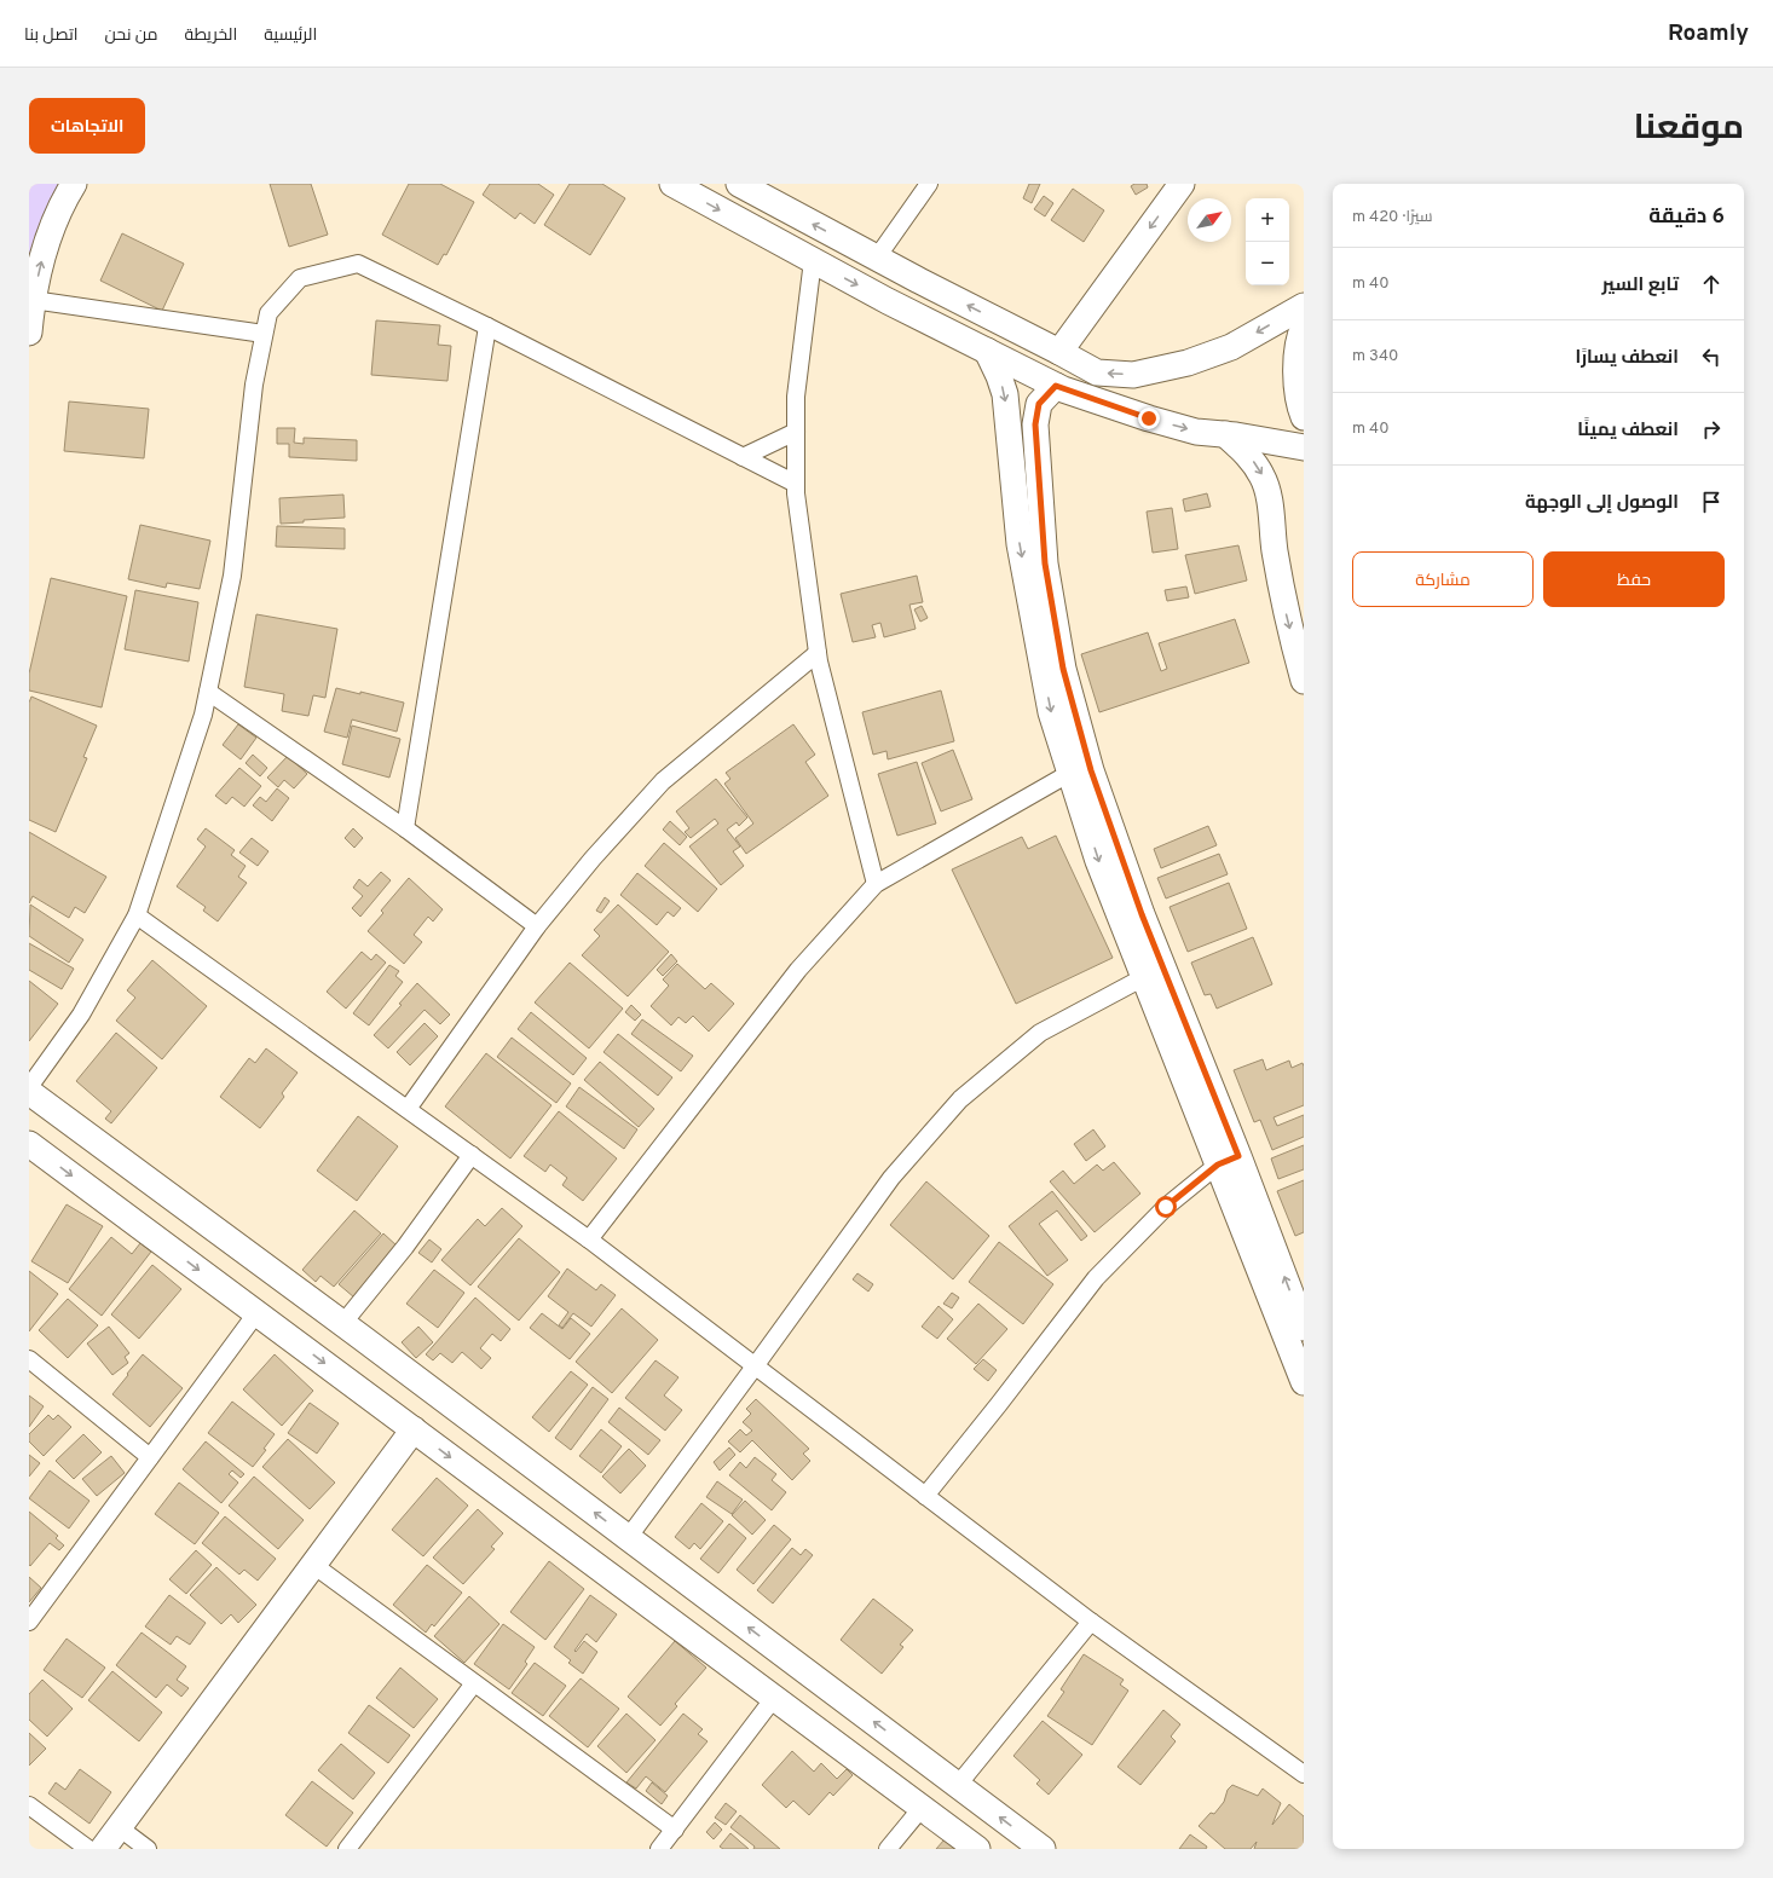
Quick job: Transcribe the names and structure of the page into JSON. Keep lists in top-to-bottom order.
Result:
{
  "north": "top right",
  "page": {
    "header": "Roamly",
    "nav": [
      "الرئيسية",
      "الخريطة",
      "من نحن",
      "اتصل بنا"
    ],
    "title": "موقعنا",
    "buttons": [
      "الاتجاهات",
      ["حفظ", "مشاركة"]
    ],
    "heading": ["6 دقيقة", "سيرًا · 420 m"],
    "map_buttons": ["+", "−"],
    "list": [
      ["تابع السير", "40 m"],
      ["انعطف يسارًا", "340 m"],
      ["انعطف يمينًا", "40 m"],
      "الوصول إلى الوجهة"
    ]
  }
}
